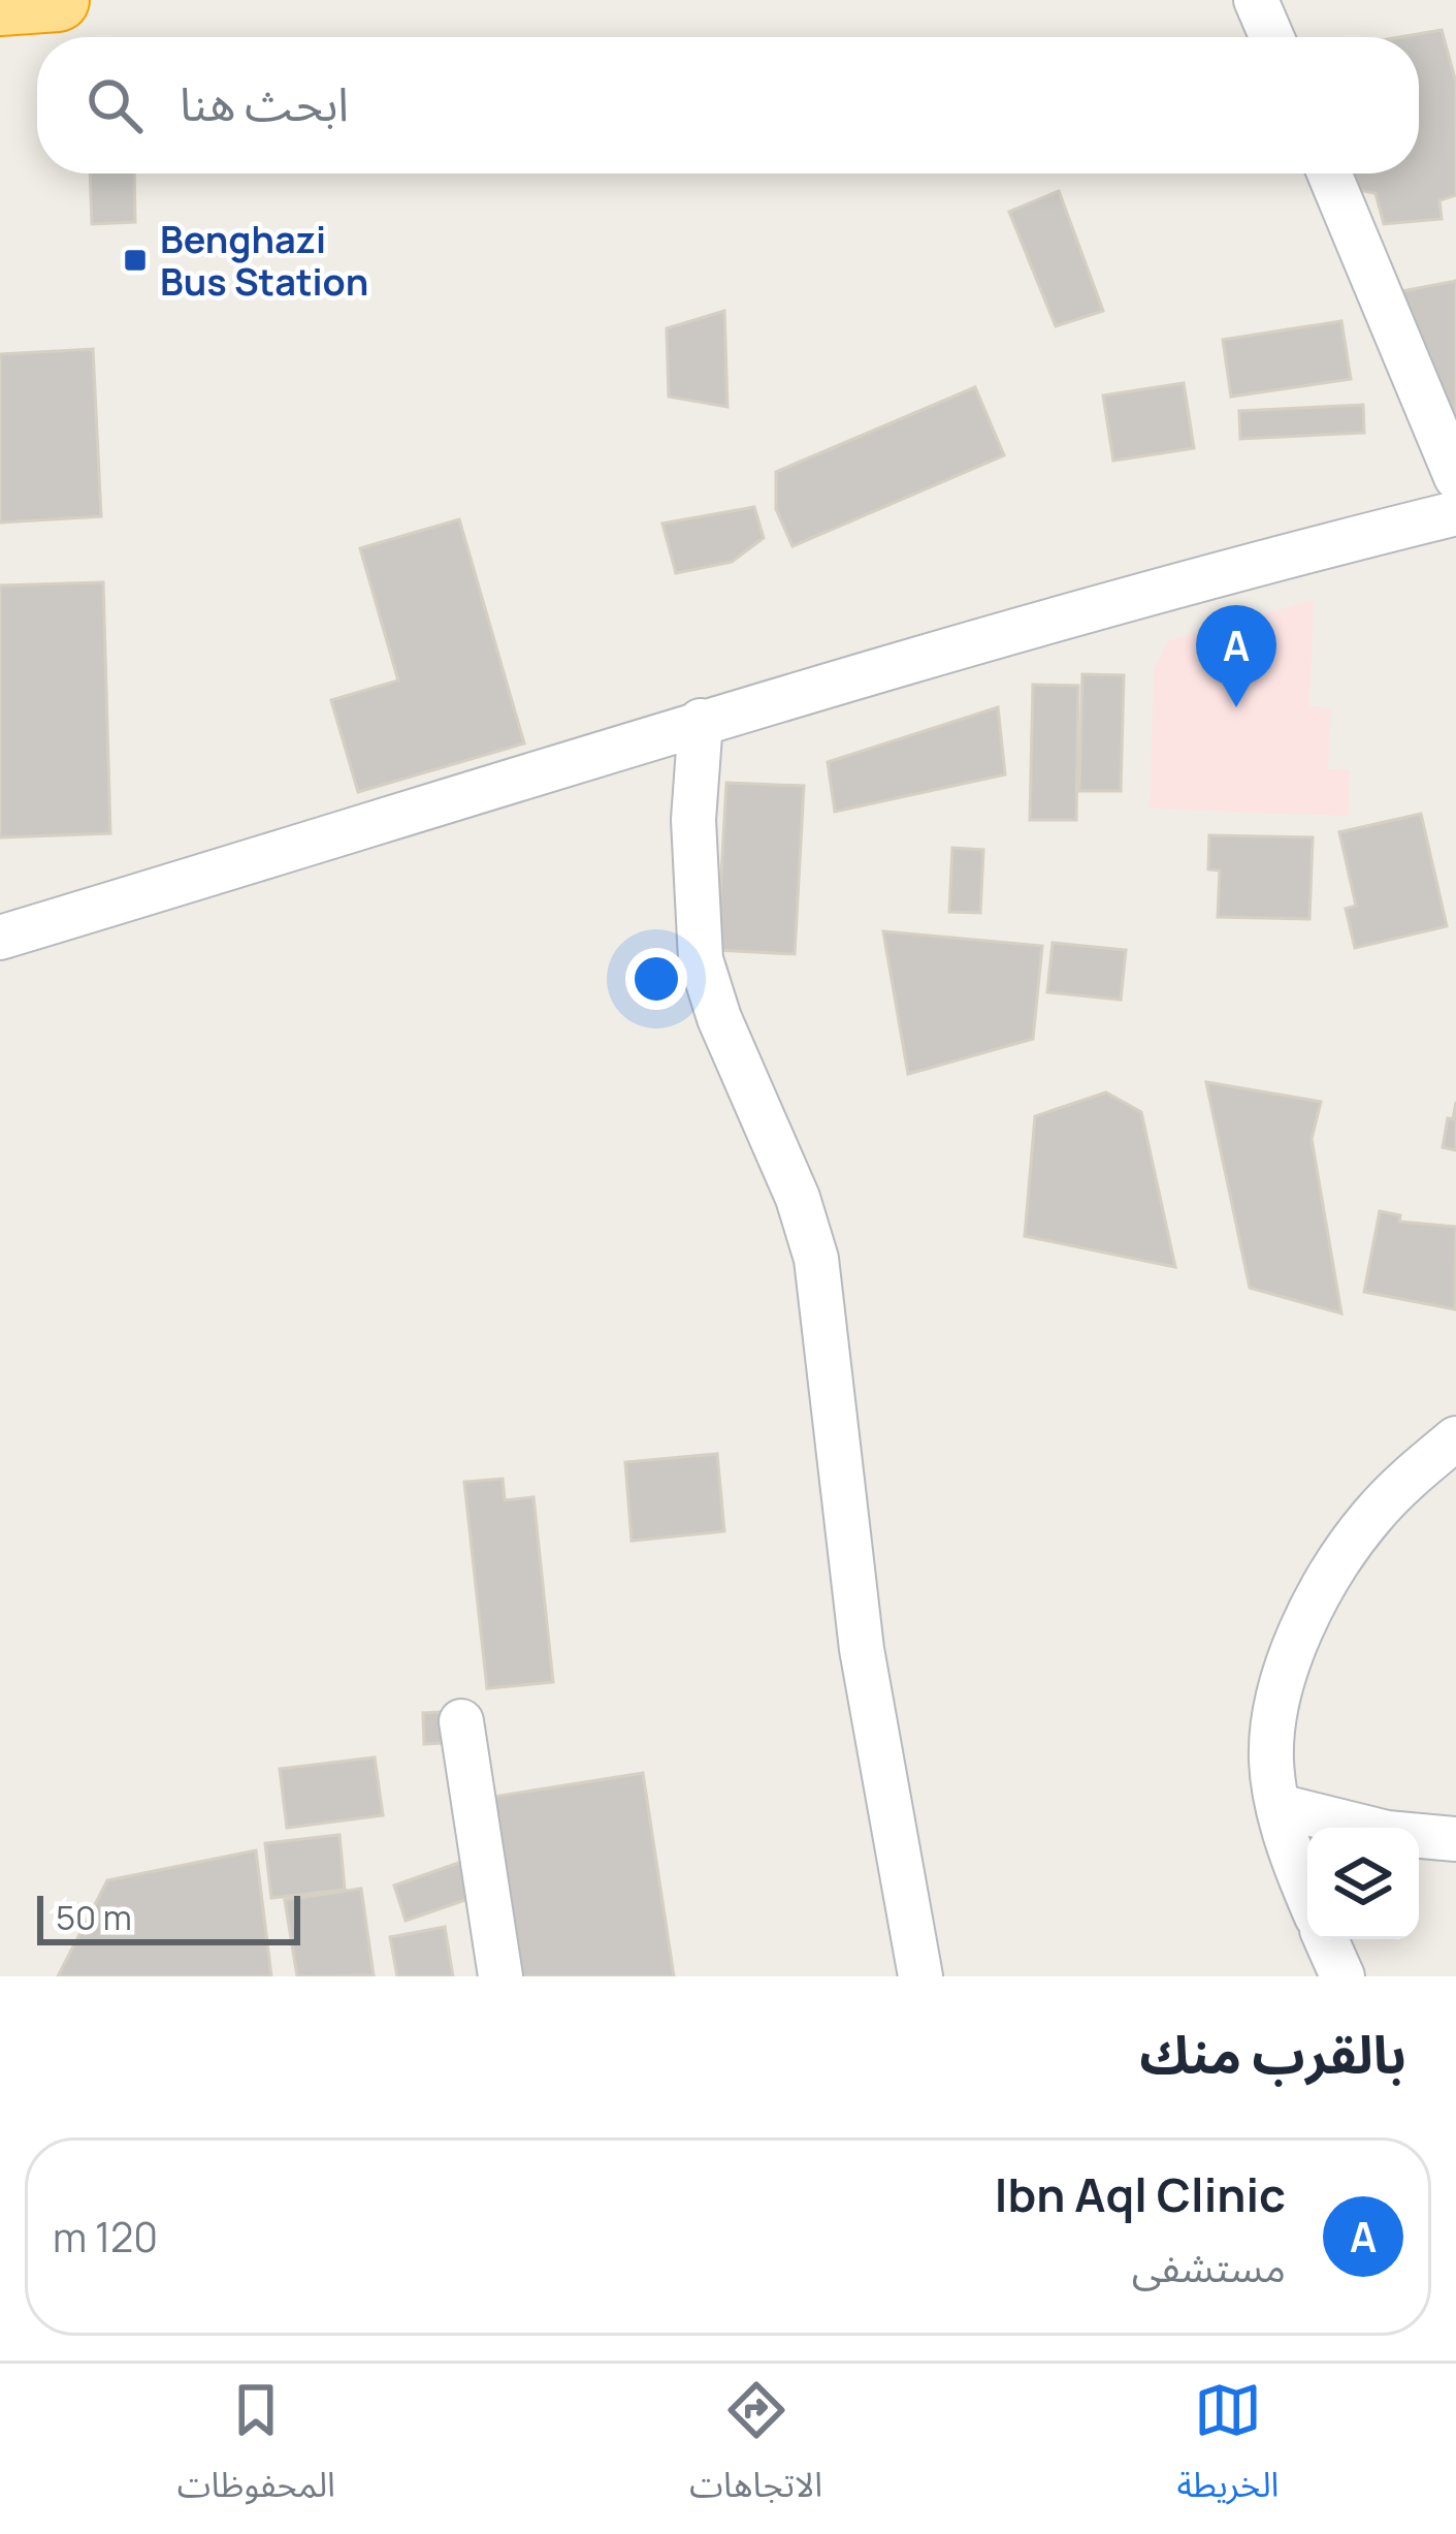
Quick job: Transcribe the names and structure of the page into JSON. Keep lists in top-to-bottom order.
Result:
{
  "places": {
    "transit": ["Benghazi Bus Station"]
  },
  "scale_bar": "50 m",
  "page": {
    "search": "ابحث هنا",
    "pins": "A",
    "scale": "50 m",
    "heading": "بالقرب منك",
    "list": [
      {
        "mark": "A",
        "name": "Ibn Aql Clinic",
        "note": "مستشفى",
        "value": "120 m"
      }
    ],
    "nav": ["الخريطة", "الاتجاهات", "المحفوظات"]
  }
}
